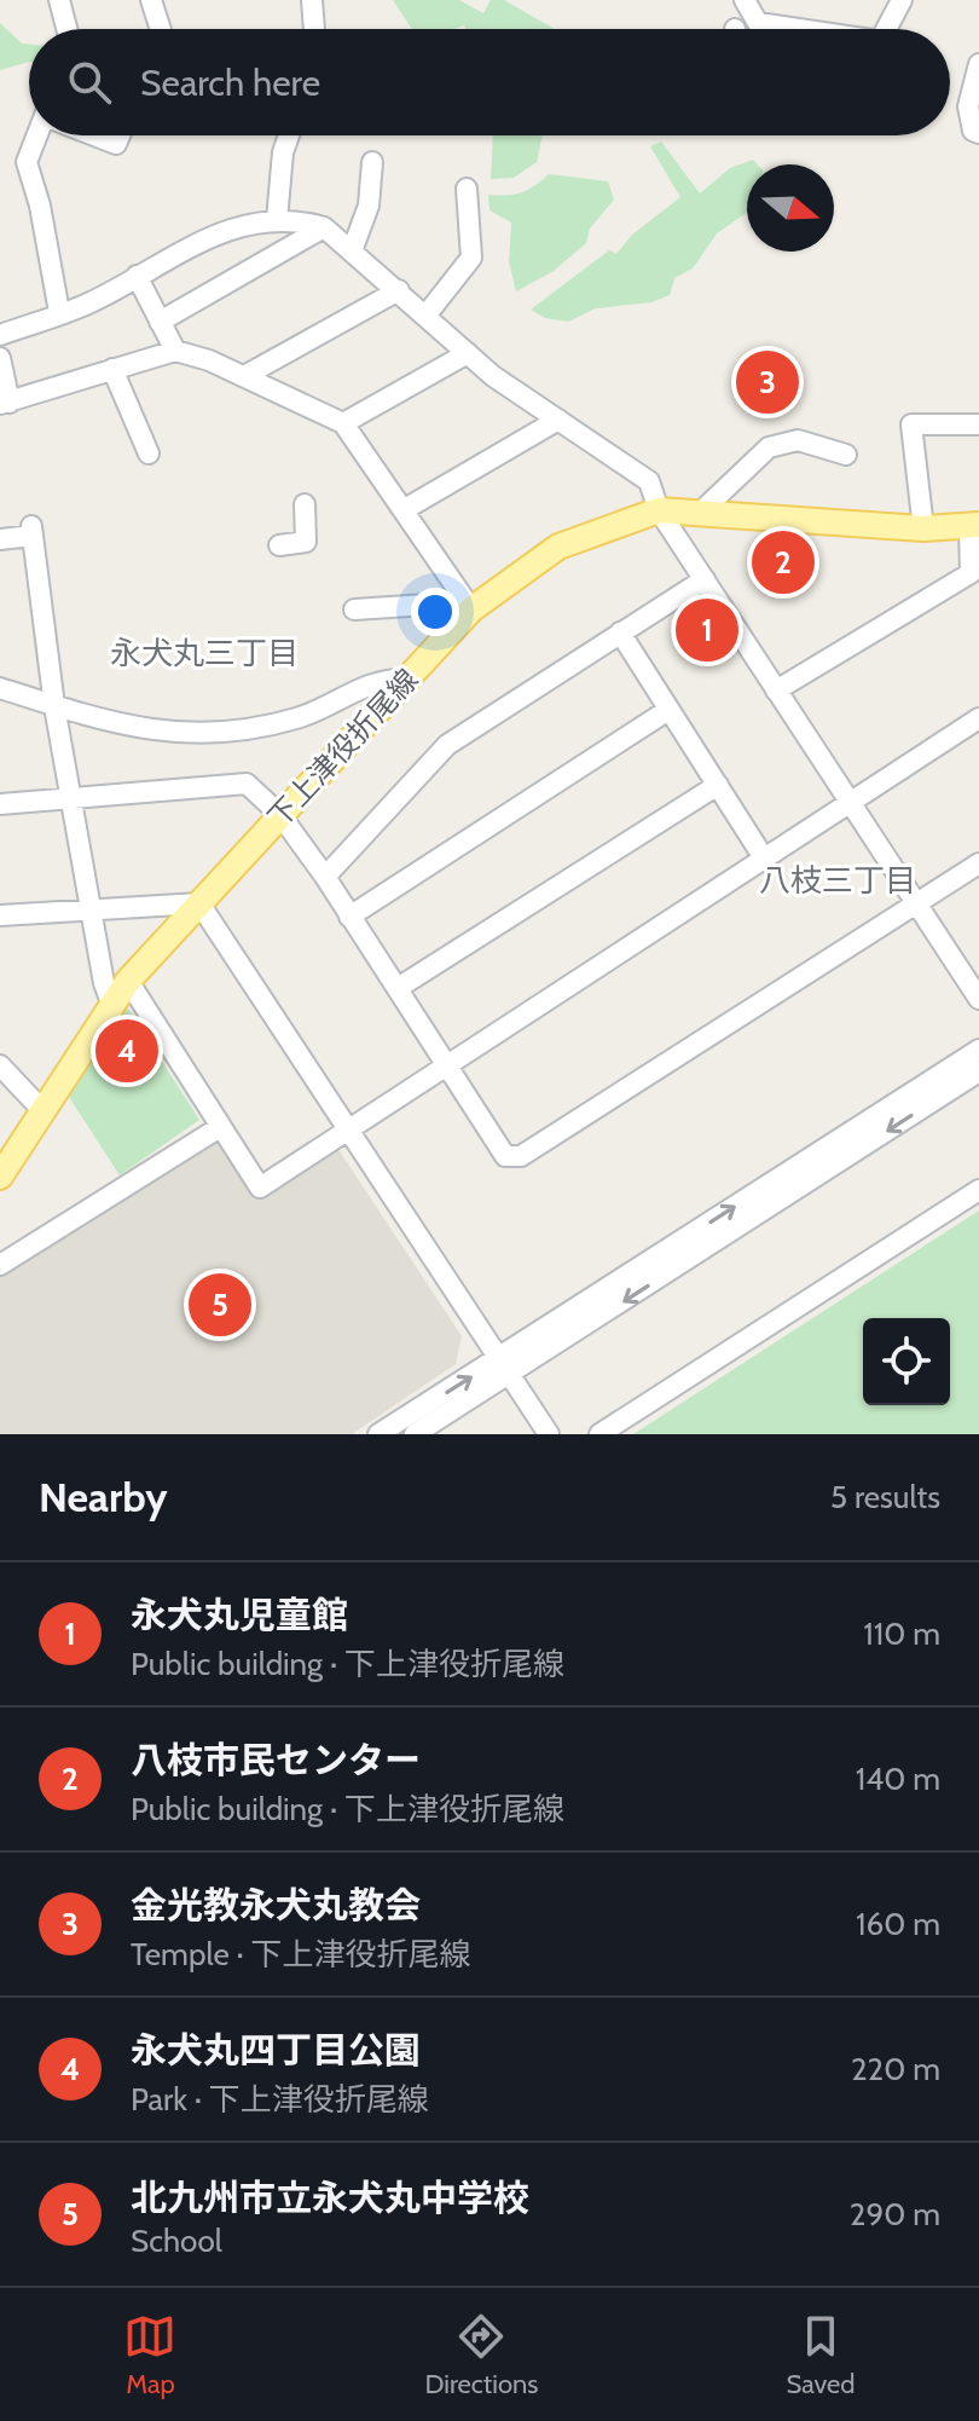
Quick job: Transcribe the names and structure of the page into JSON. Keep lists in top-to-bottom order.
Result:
{
  "streets": {
    "main road": ["下上津役折尾線"]
  },
  "districts": ["永犬丸三丁目", "八枝三丁目"],
  "north": "right",
  "page": {
    "search": "Search here",
    "pins": [
      "3",
      "2",
      "1",
      "4",
      "5"
    ],
    "heading": ["Nearby", "5 results"],
    "list": [
      {
        "mark": "1",
        "name": "永犬丸児童館",
        "note": "Public building · 下上津役折尾線",
        "value": "110 m"
      },
      {
        "mark": "2",
        "name": "八枝市民センター",
        "note": "Public building · 下上津役折尾線",
        "value": "140 m"
      },
      {
        "mark": "3",
        "name": "金光教永犬丸教会",
        "note": "Temple · 下上津役折尾線",
        "value": "160 m"
      },
      {
        "mark": "4",
        "name": "永犬丸四丁目公園",
        "note": "Park · 下上津役折尾線",
        "value": "220 m"
      },
      {
        "mark": "5",
        "name": "北九州市立永犬丸中学校",
        "note": "School",
        "value": "290 m"
      }
    ],
    "nav": ["Map", "Directions", "Saved"]
  }
}
